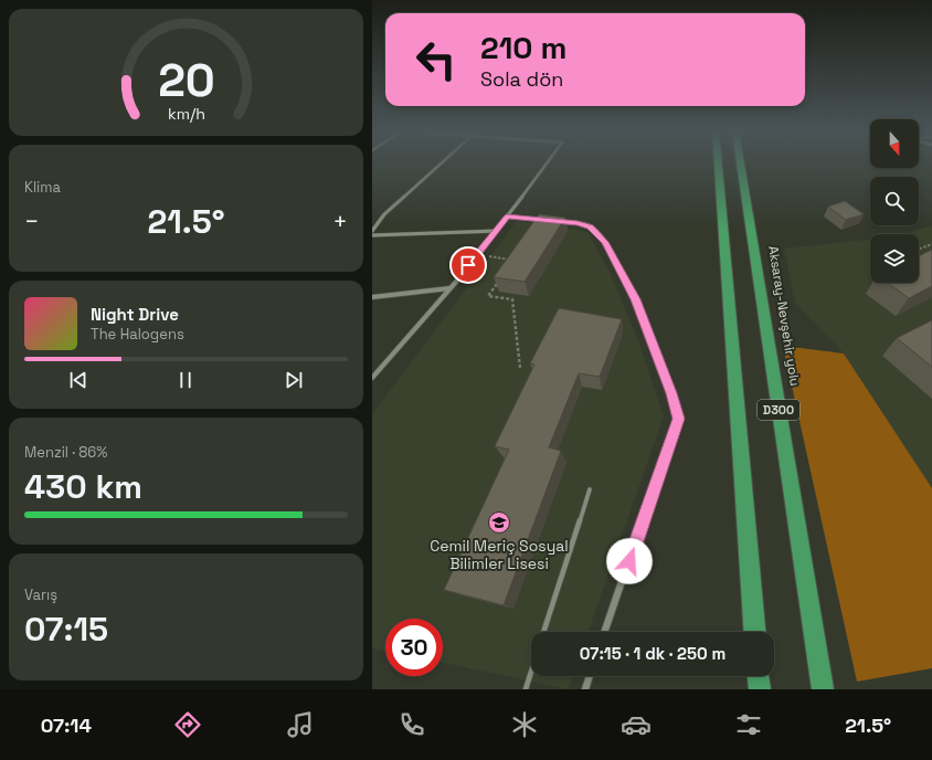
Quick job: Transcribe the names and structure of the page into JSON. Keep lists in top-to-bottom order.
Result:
{
  "streets": {
    "highway": ["Aksaray-Nevşehir yolu", "D300"]
  },
  "places": {
    "school or university": ["Cemil Meriç Sosyal Bilimler Lisesi"]
  },
  "north": "bottom",
  "page": {
    "turn": ["210 m", "Sola dön"],
    "tile": [
      "Klima",
      ["Menzil · 86%", "430 km"],
      ["Varış", "07:15"]
    ],
    "heat": ["−", "21.5°", "+"],
    "song": ["Night Drive", "The Halogens"],
    "limit": "30",
    "trip": "07:15 · 1 dk · 250 m",
    "tabs": ["07:14", "21.5°"],
    "gauge": ["20", "km/h"]
  }
}
